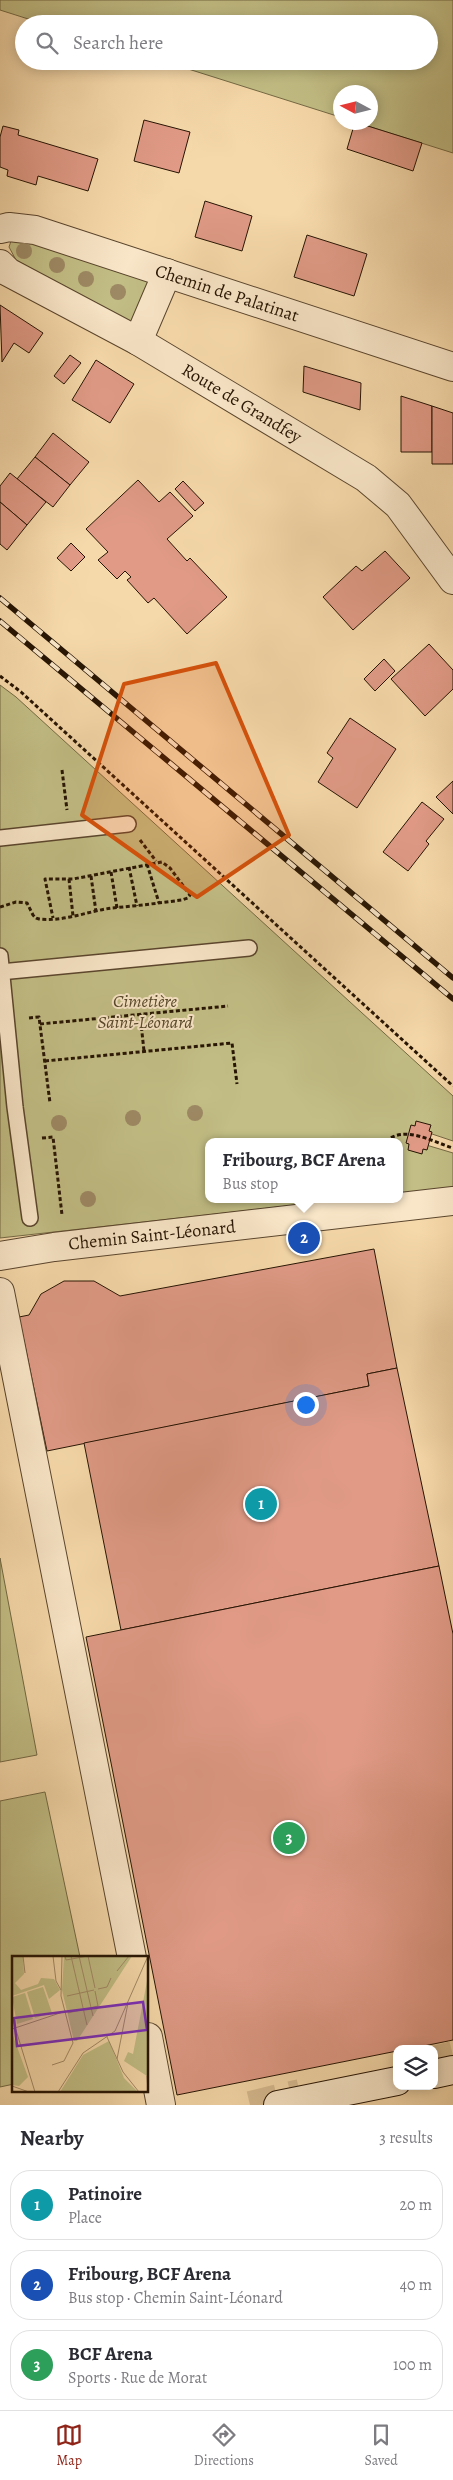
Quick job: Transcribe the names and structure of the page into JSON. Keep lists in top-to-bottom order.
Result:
{
  "streets": {
    "street": ["Chemin de Palatinat", "Route de Grandfey", "Chemin Saint-Léonard"]
  },
  "parks": ["Cimetière Saint-Léonard"],
  "north": "left",
  "page": {
    "search": "Search here",
    "popup": ["Fribourg, BCF Arena", "Bus stop"],
    "pins": ["2", "1", "3"],
    "heading": ["Nearby", "3 results"],
    "list": [
      {
        "mark": "1",
        "name": "Patinoire",
        "note": "Place",
        "value": "20 m"
      },
      {
        "mark": "2",
        "name": "Fribourg, BCF Arena",
        "note": "Bus stop · Chemin Saint-Léonard",
        "value": "40 m"
      },
      {
        "mark": "3",
        "name": "BCF Arena",
        "note": "Sports · Rue de Morat",
        "value": "100 m"
      }
    ],
    "nav": ["Map", "Directions", "Saved"]
  }
}
